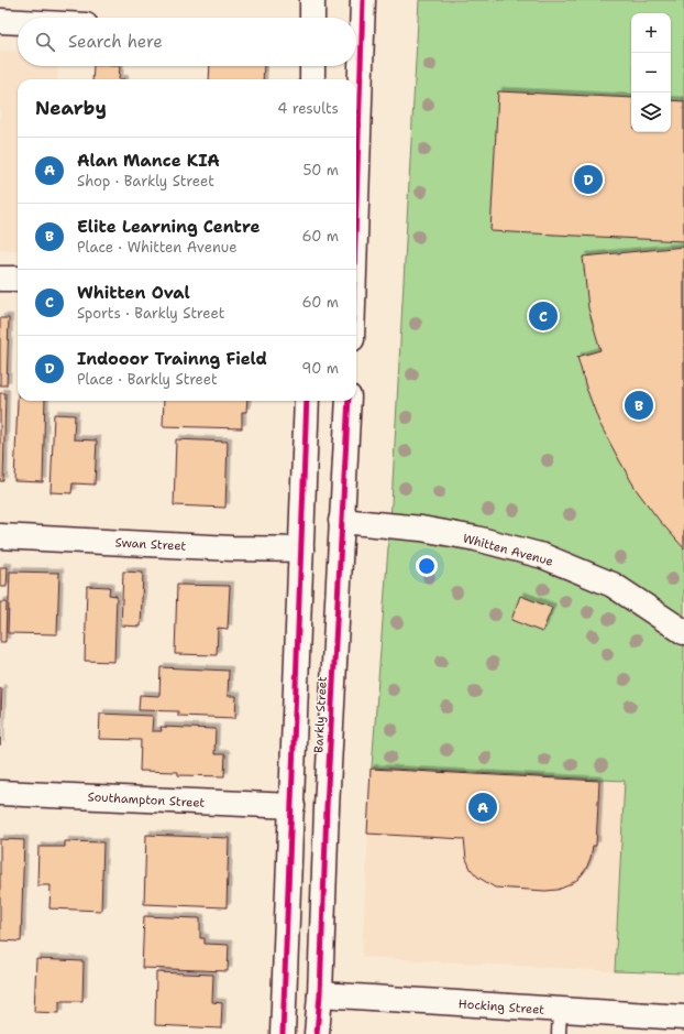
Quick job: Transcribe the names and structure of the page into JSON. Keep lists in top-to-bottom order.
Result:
{
  "streets": {
    "street": [
      "Swan Street",
      "Whitten Avenue",
      "Barkly Street",
      "Southampton Street",
      "Hocking Street"
    ]
  },
  "crossings": [
    ["Swan Street", "Barkly Street"],
    ["Whitten Avenue", "Barkly Street"],
    ["Barkly Street", "Southampton Street"],
    ["Barkly Street", "Hocking Street"]
  ],
  "page": {
    "map_buttons": ["+", "−"],
    "search": "Search here",
    "heading": ["Nearby", "4 results"],
    "list": [
      {
        "mark": "A",
        "name": "Alan Mance KIA",
        "note": "Shop · Barkly Street",
        "value": "50 m"
      },
      {
        "mark": "B",
        "name": "Elite Learning Centre",
        "note": "Place · Whitten Avenue",
        "value": "60 m"
      },
      {
        "mark": "C",
        "name": "Whitten Oval",
        "note": "Sports · Barkly Street",
        "value": "60 m"
      },
      {
        "mark": "D",
        "name": "Indooor Trainng Field",
        "note": "Place · Barkly Street",
        "value": "90 m"
      }
    ],
    "pins": [
      "D",
      "C",
      "B",
      "A"
    ]
  }
}
